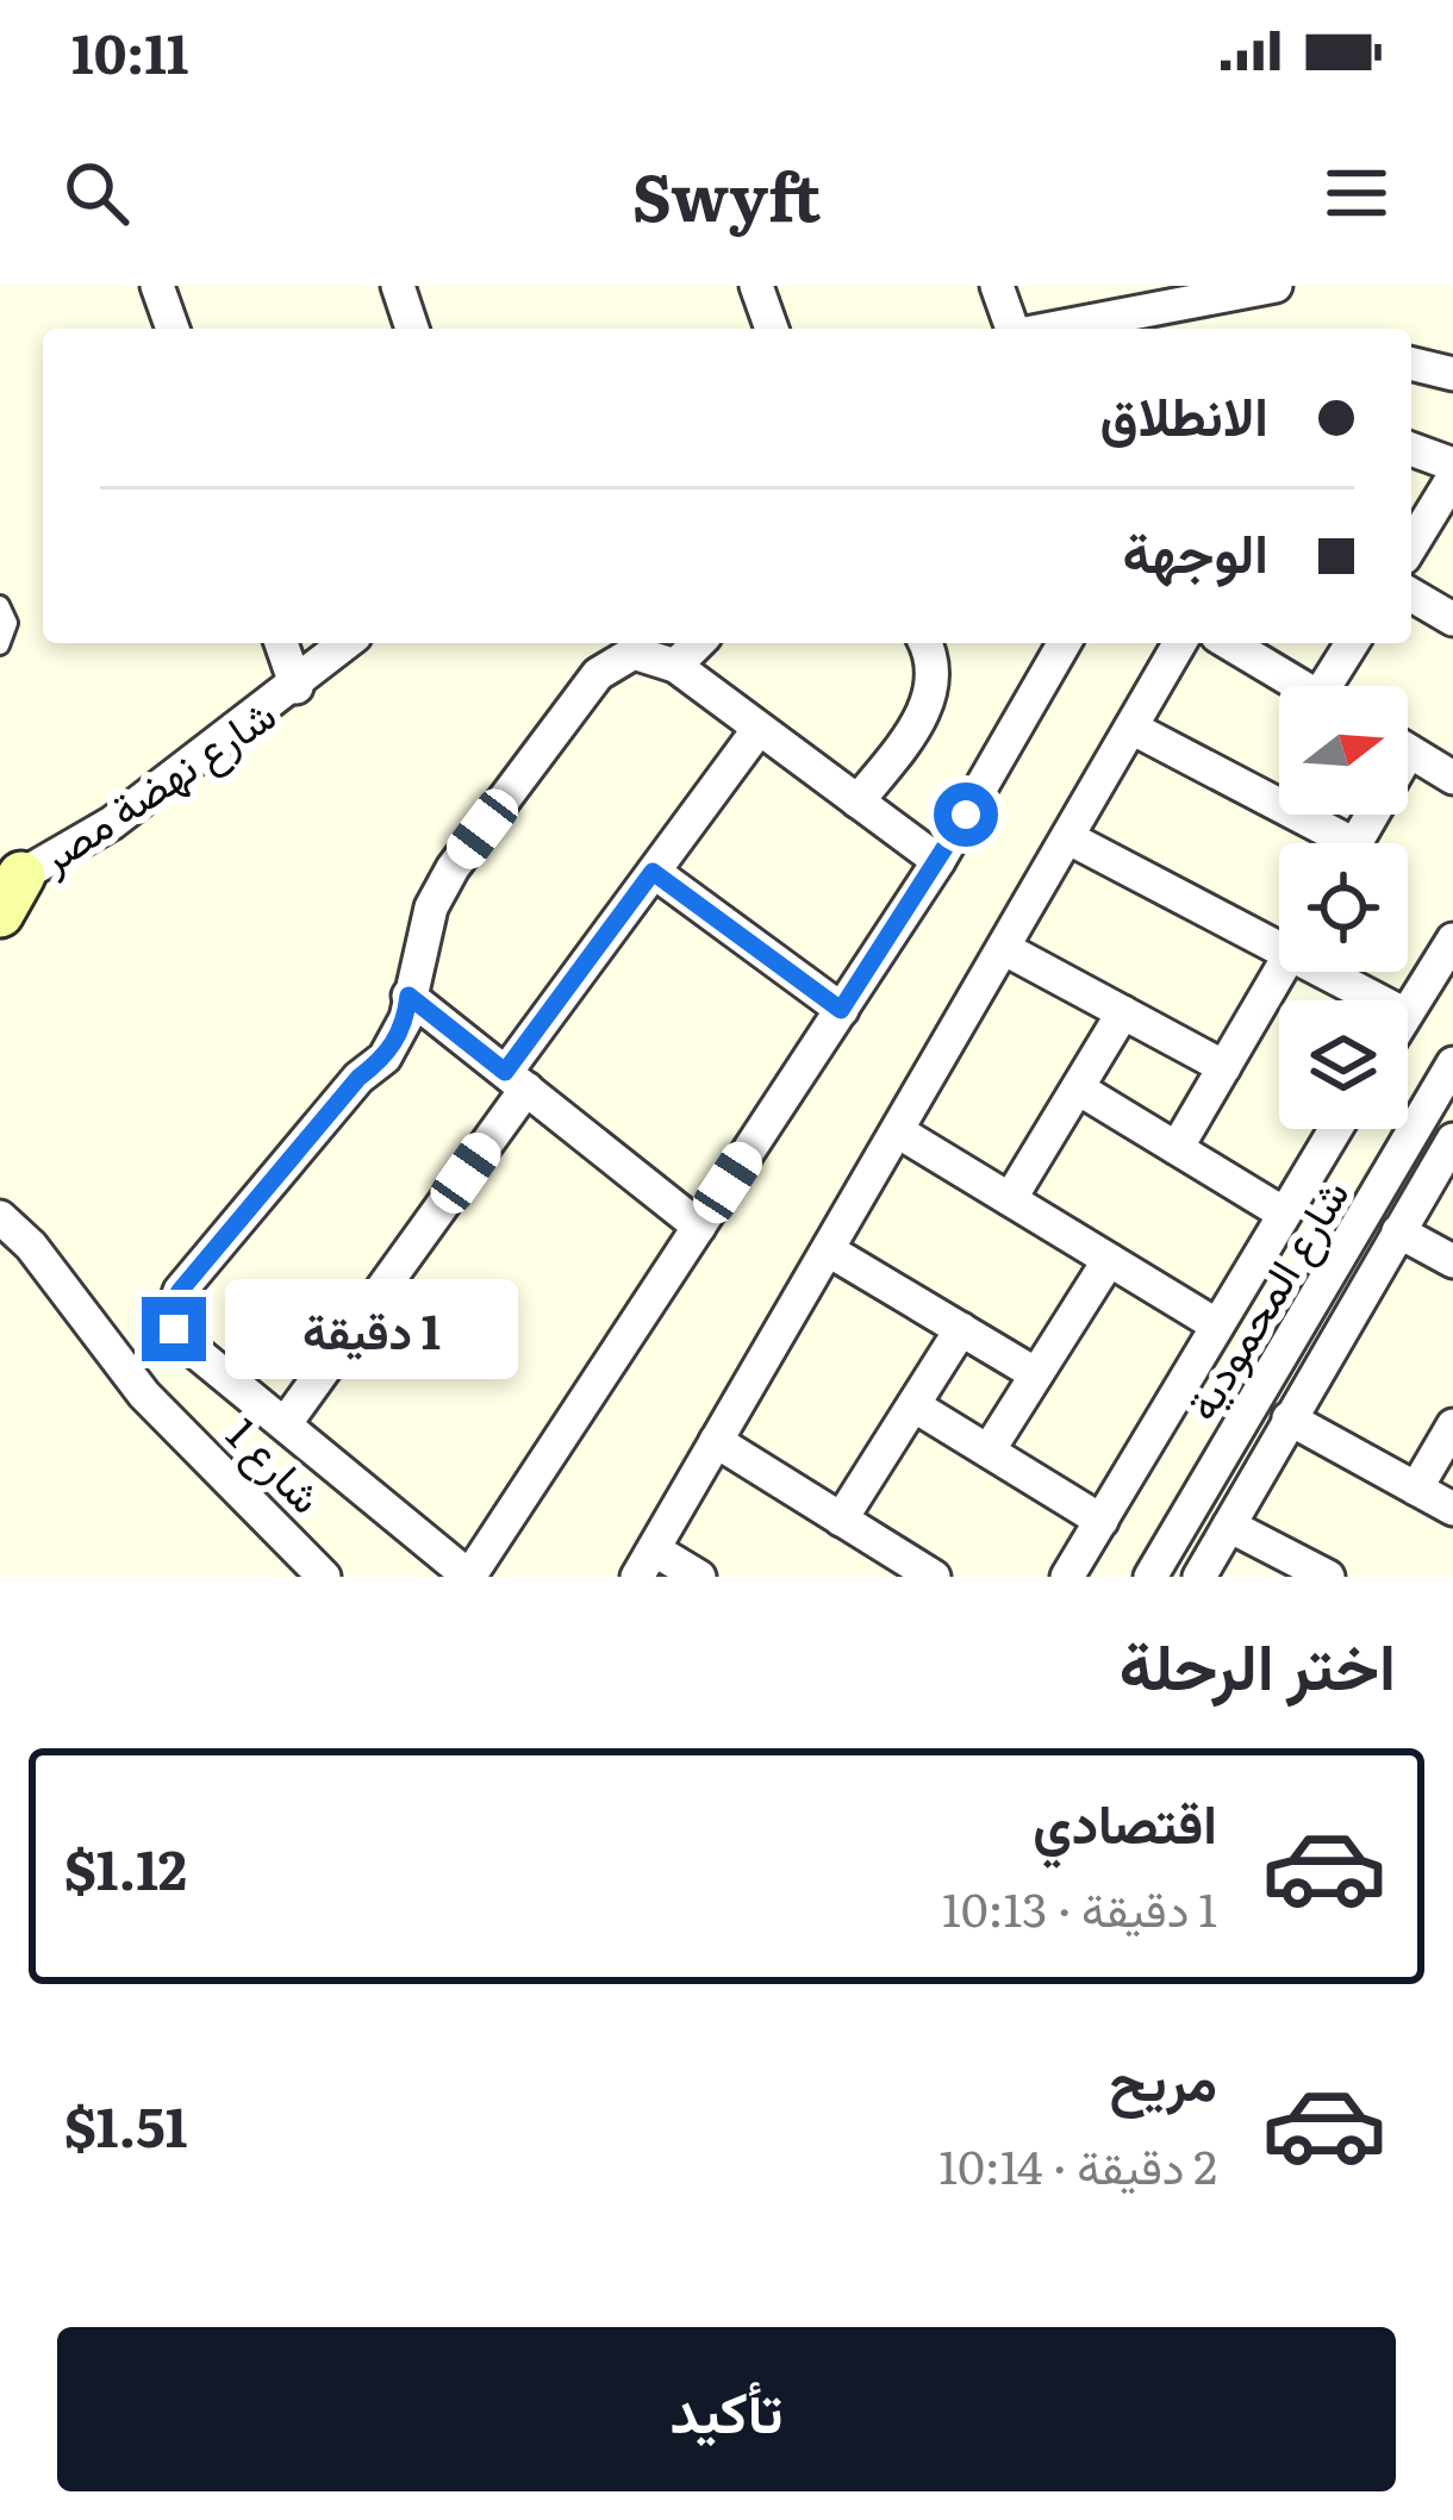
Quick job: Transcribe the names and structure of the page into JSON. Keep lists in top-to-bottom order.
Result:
{
  "streets": {
    "street": ["شارع نهضة مصر", "شارع المحمودية", "شارع 1"]
  },
  "north": "right",
  "page": {
    "status": "10:11",
    "header": "Swyft",
    "banner": ["الانطلاق", "الوجهة"],
    "bubble": "1 دقيقة",
    "heading": "اختر الرحلة",
    "list": [
      {
        "name": "اقتصادي",
        "note": "1 دقيقة · 10:13",
        "value": "$1.12"
      },
      {
        "name": "مريح",
        "note": "2 دقيقة · 10:14",
        "value": "$1.51"
      }
    ],
    "buttons": "تأكيد"
  }
}
